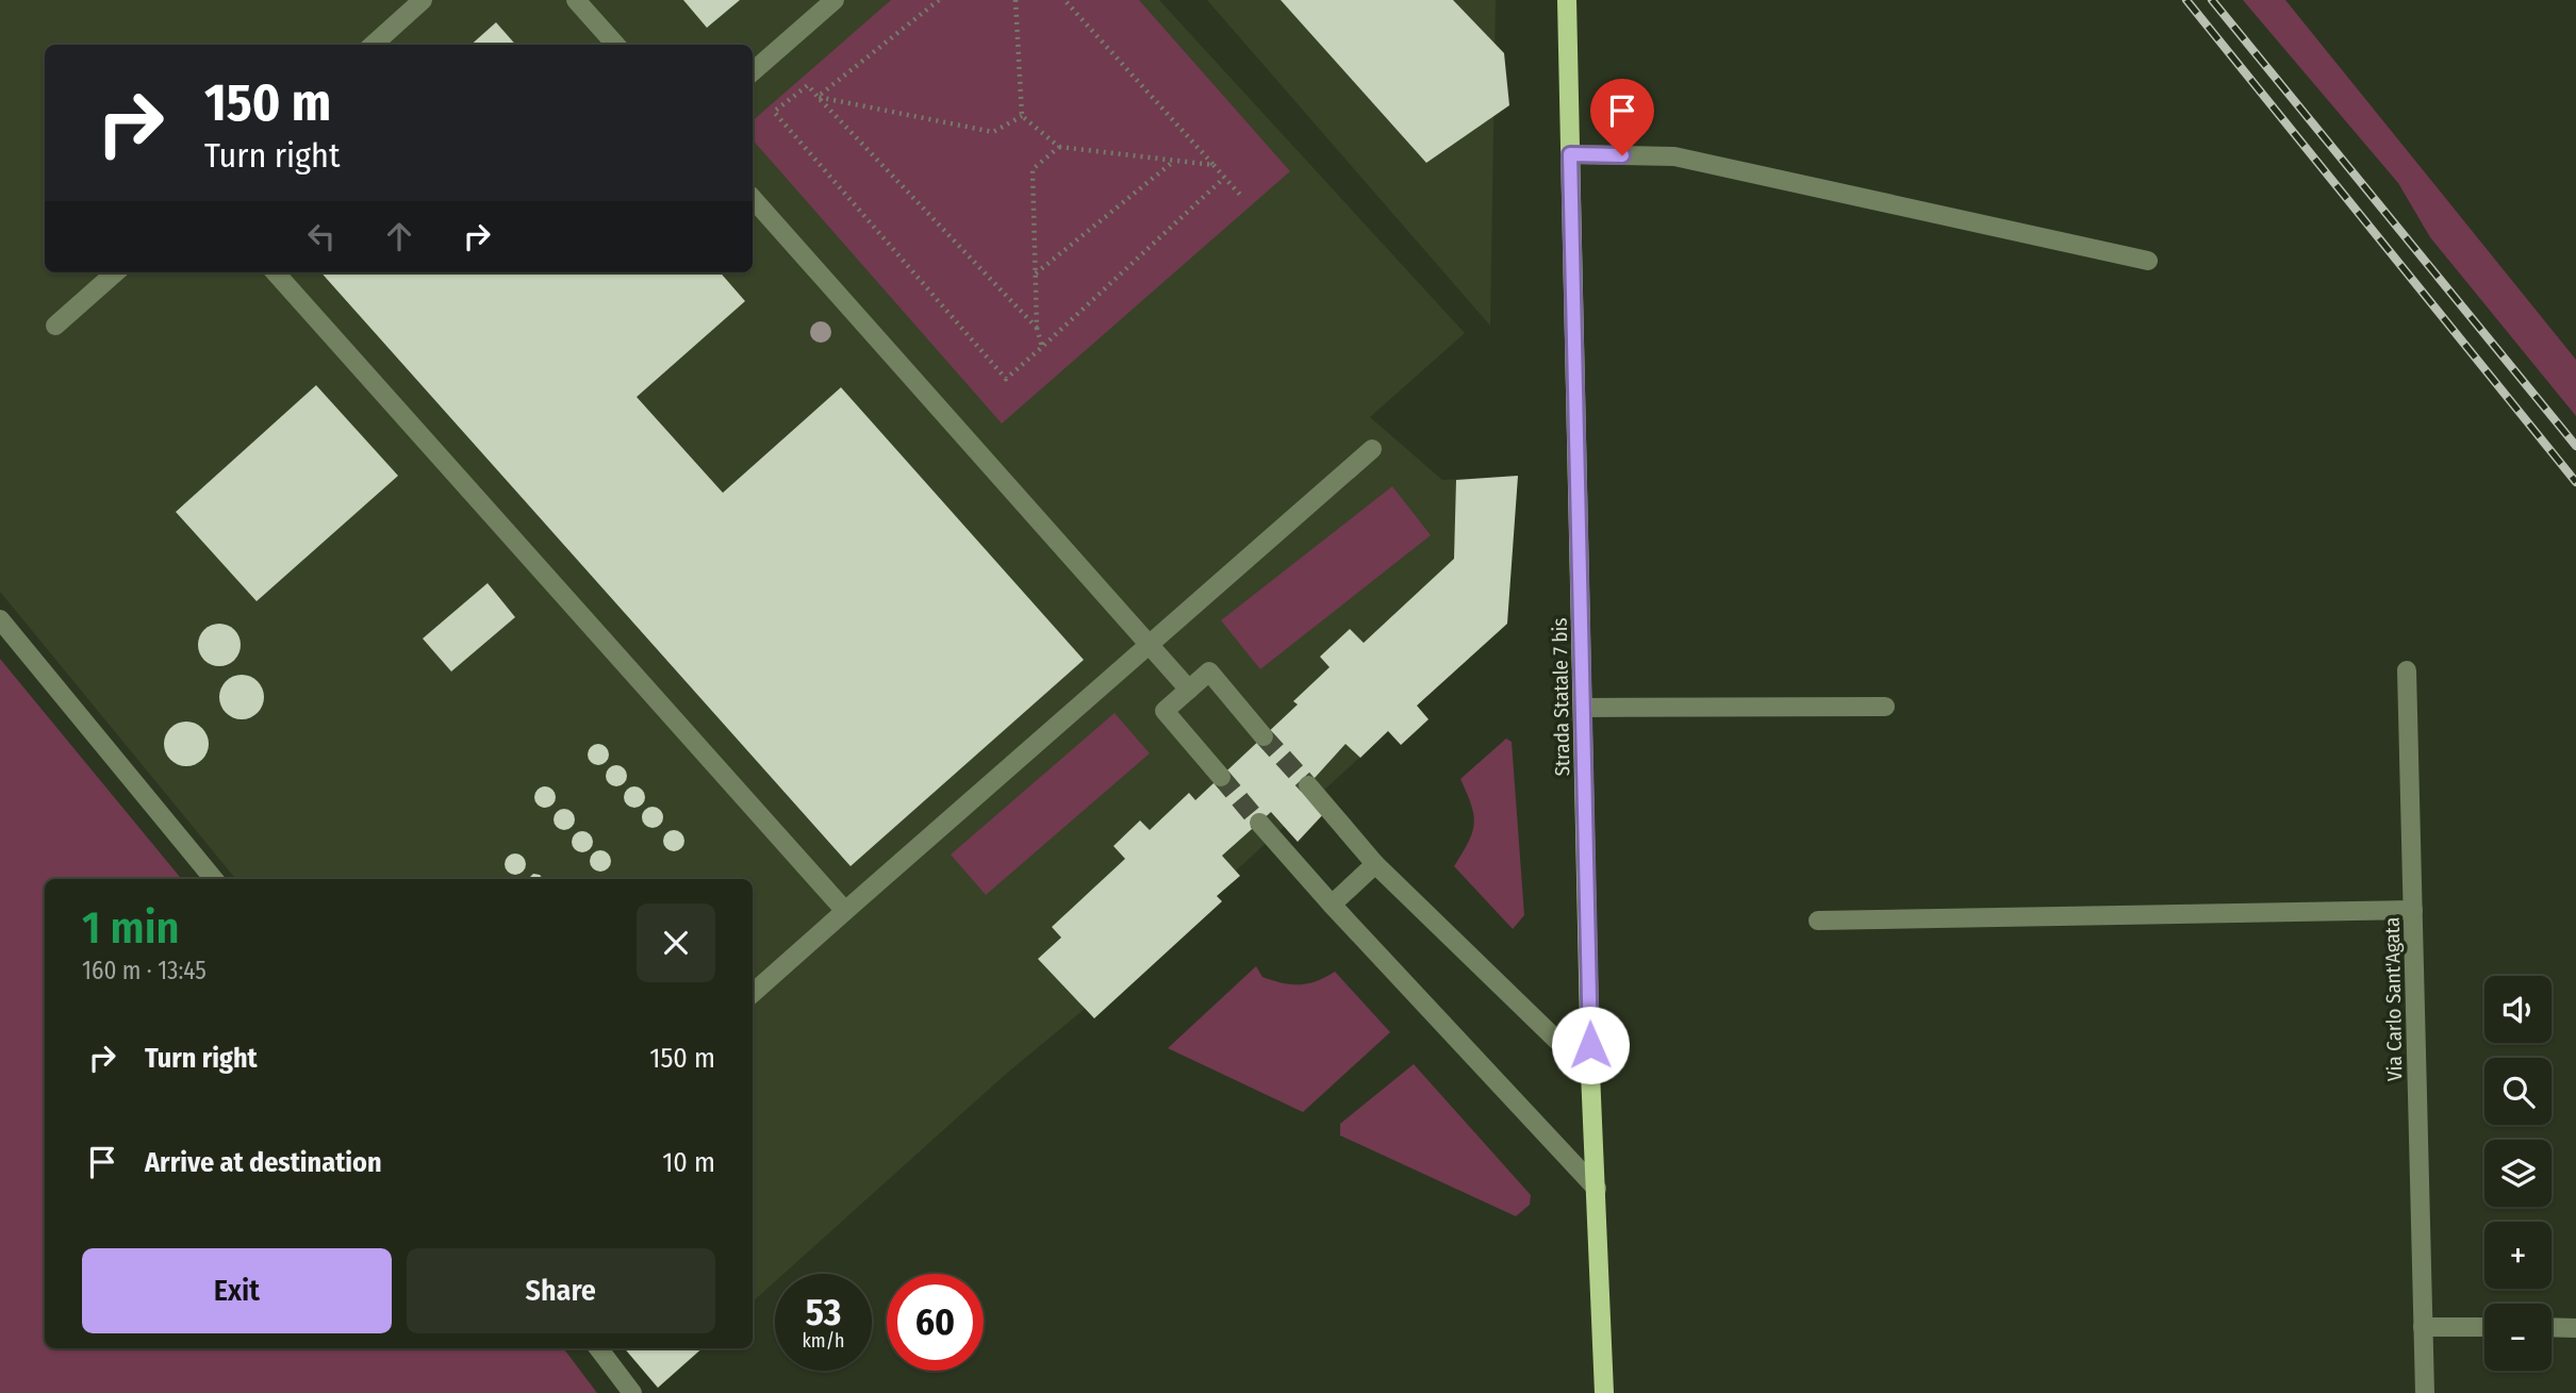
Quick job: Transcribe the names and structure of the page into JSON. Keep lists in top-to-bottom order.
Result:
{
  "streets": {
    "main road": ["Strada Statale 7 bis"],
    "street": ["Via Carlo Sant'Agata"]
  },
  "page": {
    "turn": ["150 m", "Turn right"],
    "heading": ["1 min", "160 m · 13:45"],
    "map_buttons": ["+", "−"],
    "list": [
      {
        "name": "Turn right",
        "value": "150 m"
      },
      {
        "name": "Arrive at destination",
        "value": "10 m"
      }
    ],
    "buttons": ["Exit", "Share"],
    "speed": "53 km/h",
    "limit": "60"
  }
}
